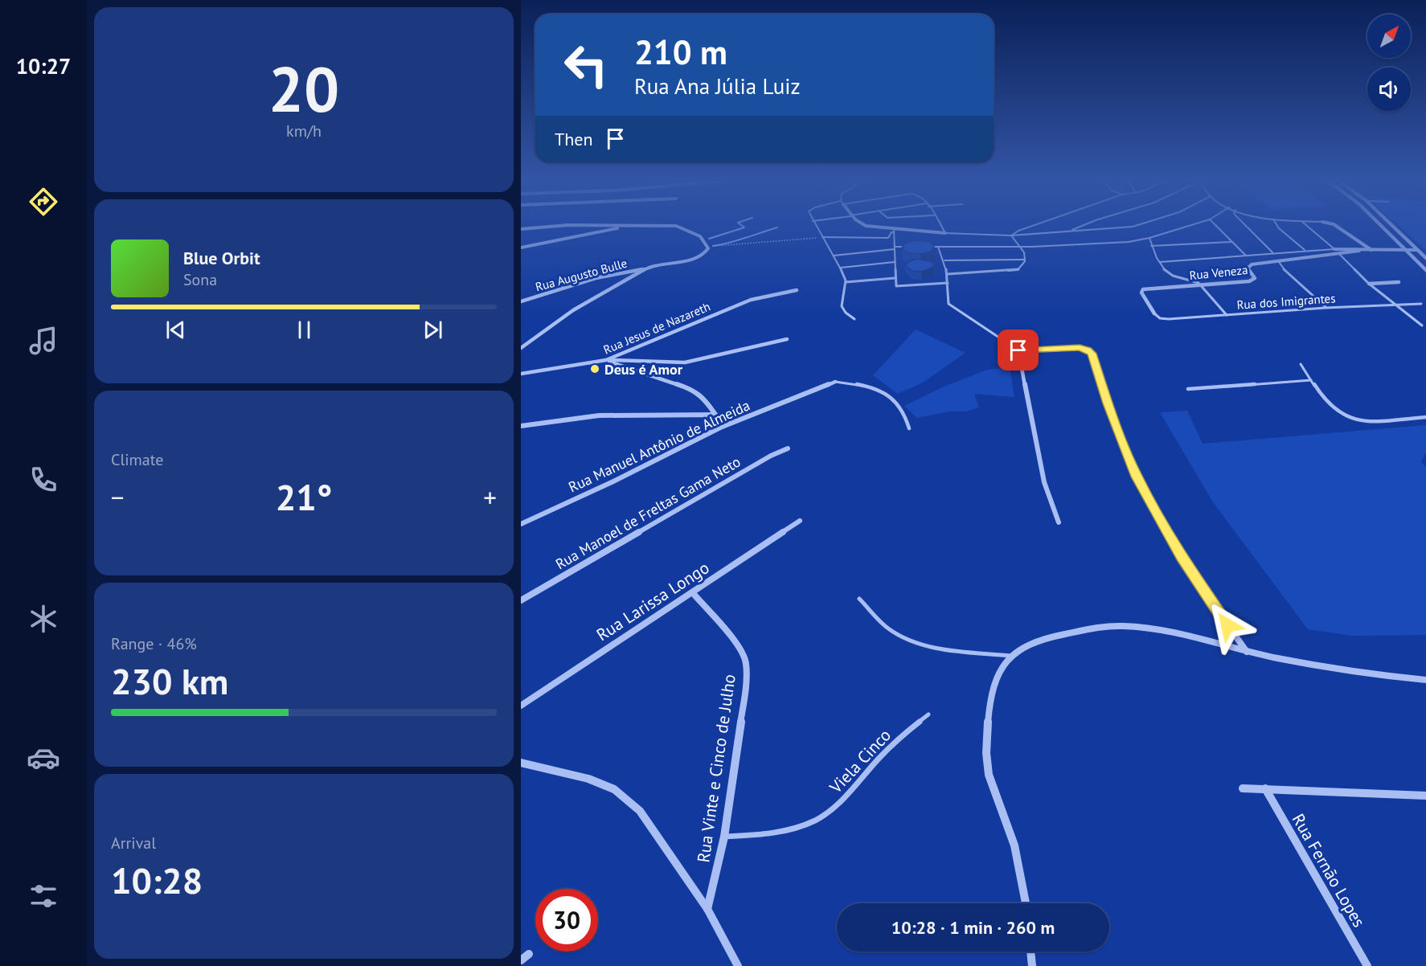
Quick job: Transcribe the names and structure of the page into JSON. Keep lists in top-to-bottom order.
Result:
{
  "streets": {
    "street": [
      "Rua Veneza",
      "Rua Augusto Bulle",
      "Rua Jesus de Nazareth",
      "Rua Manuel Antônio de Almeida",
      "Rua Manoel de Freltas Gama Neto",
      "Rua Larissa Longo",
      "Rua Vinte e Cinco de Julho",
      "Rua Fernão Lopes"
    ],
    "lane": ["Rua dos Imigrantes", "Viela Cinco"]
  },
  "crossings": [
    ["Rua Veneza", "Rua dos Imigrantes"],
    ["Rua Larissa Longo", "Rua Vinte e Cinco de Julho"],
    ["Viela Cinco", "Rua Vinte e Cinco de Julho"]
  ],
  "places": ["Deus é Amor"],
  "north": "top right",
  "page": {
    "tabs": "10:27",
    "tile": [
      ["20", "km/h"],
      "Climate",
      ["Range · 46%", "230 km"],
      ["Arrival", "10:28"]
    ],
    "turn": ["210 m", "Rua Ana Júlia Luiz"],
    "then": "Then",
    "song": ["Blue Orbit", "Sona"],
    "heat": ["−", "21°", "+"],
    "limit": "30",
    "trip": "10:28 · 1 min · 260 m"
  }
}
